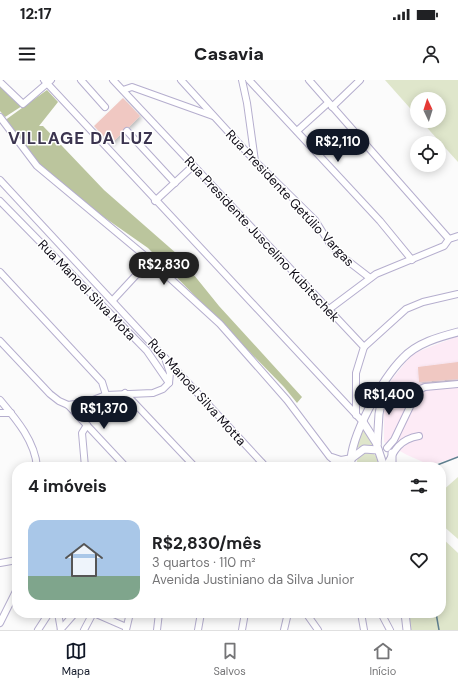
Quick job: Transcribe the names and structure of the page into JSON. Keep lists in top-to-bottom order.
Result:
{
  "streets": {
    "street": [
      "Rua Presidente Getúlio Vargas",
      "Rua Presidente Juscelino Kubitschek",
      "Rua Manoel Silva Mota",
      "Rua Manoel Silva Motta"
    ]
  },
  "districts": ["VILLAGE DA LUZ"],
  "north": "top",
  "page": {
    "status": "12:17",
    "header": "Casavia",
    "price": [
      "R$2,110",
      "R$2,830",
      "R$1,400",
      "R$1,370"
    ],
    "heading": "4 imóveis",
    "list": [
      {
        "name": "R$2,830/mês",
        "note": "3 quartos · 110 m² · Avenida Justiniano da Silva Junior"
      }
    ],
    "tabs": ["Mapa", "Salvos", "Início"]
  }
}
